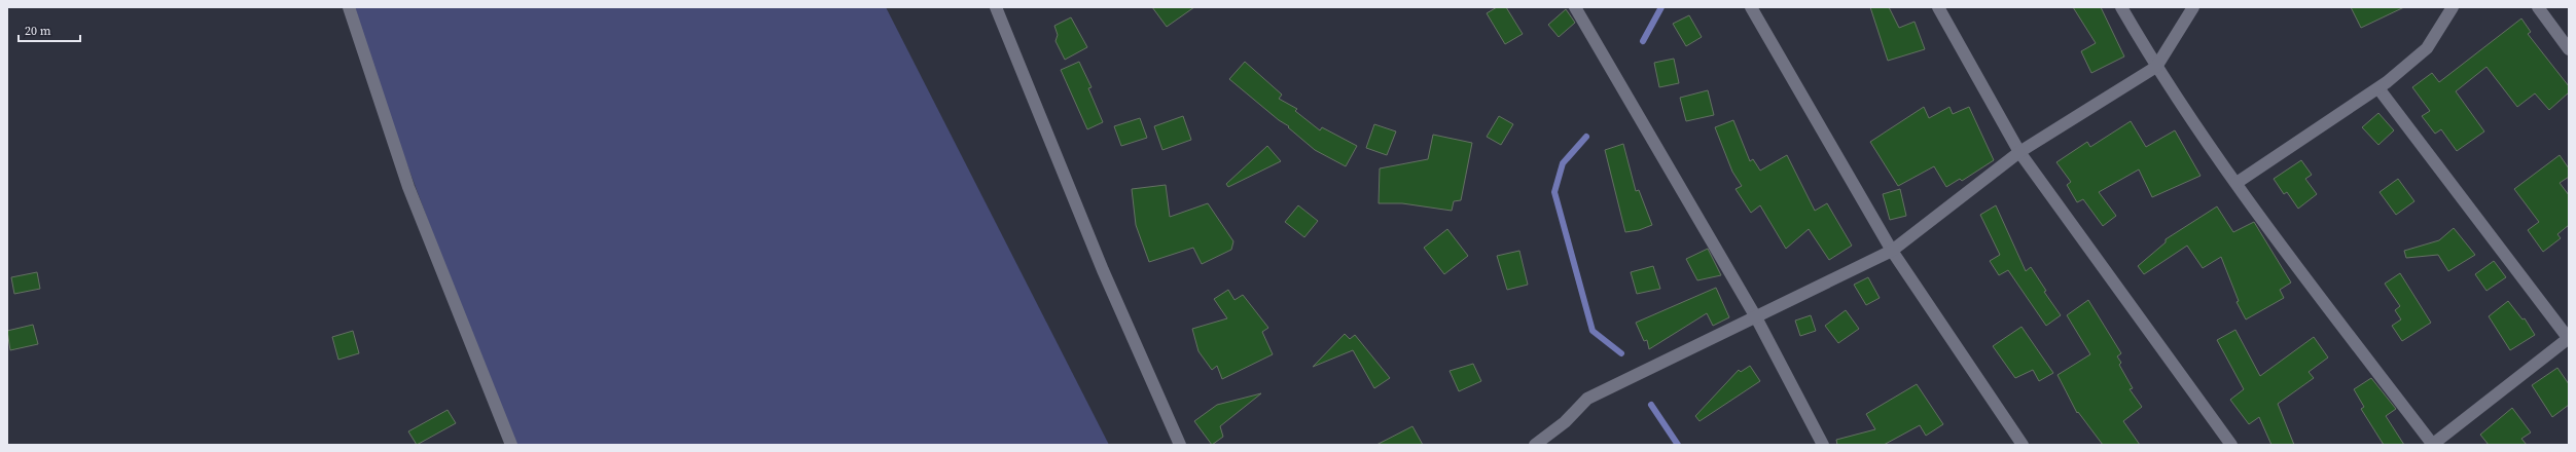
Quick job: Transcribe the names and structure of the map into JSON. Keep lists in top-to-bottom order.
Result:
{
  "scale_bar": "20 m"
}
